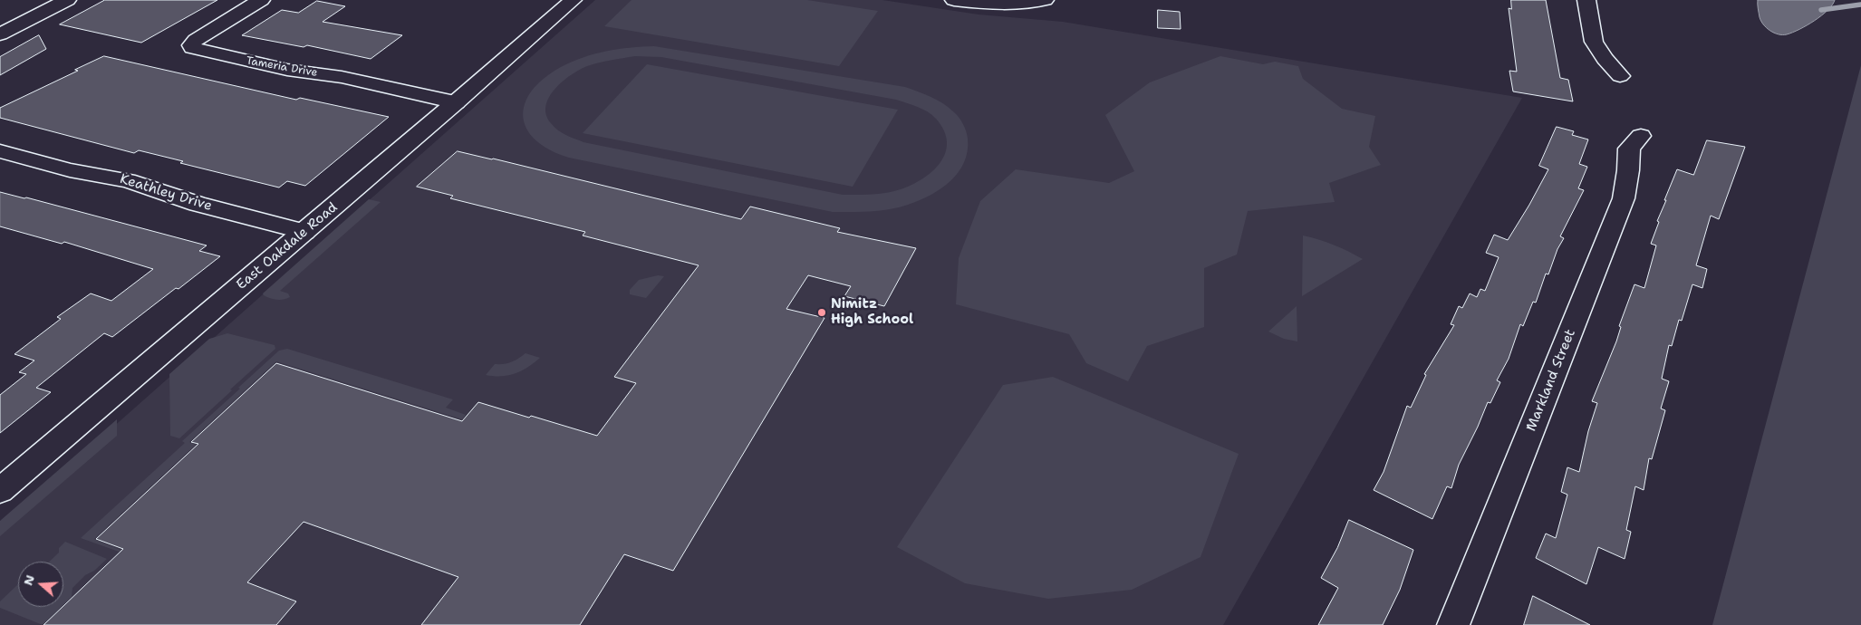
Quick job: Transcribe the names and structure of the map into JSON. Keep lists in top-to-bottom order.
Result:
{
  "streets": {
    "street": [
      "Tameria Drive",
      "Keathley Drive",
      "East Oakdale Road",
      "Markland Street"
    ]
  },
  "crossings": [
    ["Tameria Drive", "East Oakdale Road"],
    ["Keathley Drive", "East Oakdale Road"]
  ],
  "places": ["Nimitz High School"],
  "north": "left"
}
